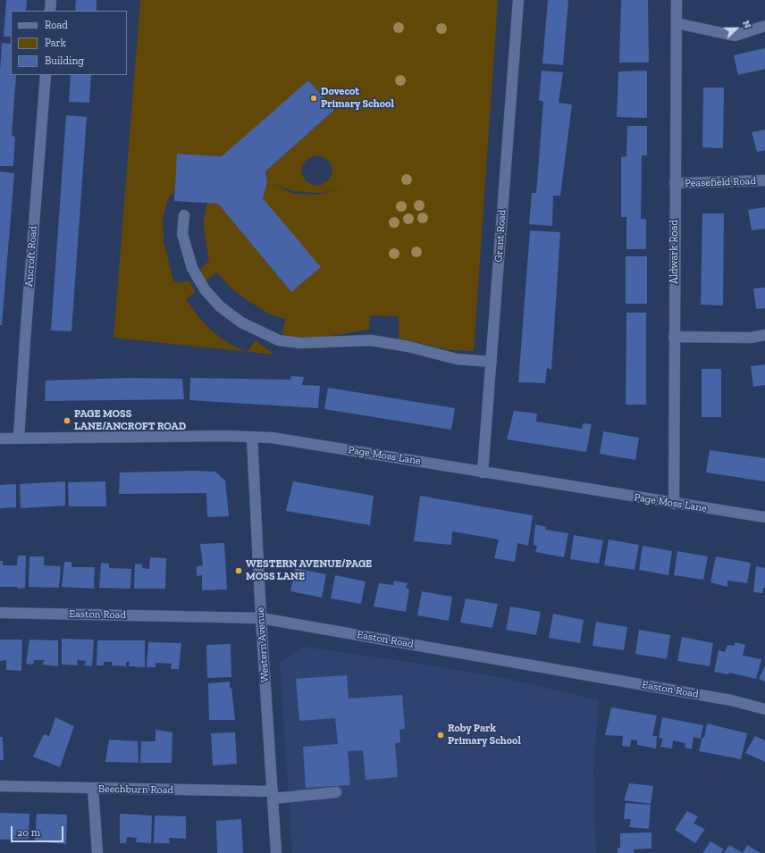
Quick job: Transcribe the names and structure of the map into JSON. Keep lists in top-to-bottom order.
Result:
{
  "streets": {
    "street": [
      "Peasefield Road",
      "Grant Road",
      "Aldwark Road",
      "Ancroft Road",
      "Page Moss Lane",
      "Easton Road",
      "Western Avenue",
      "Beechburn Road"
    ]
  },
  "crossings": [
    ["Peasefield Road", "Aldwark Road"],
    ["Grant Road", "Page Moss Lane"],
    ["Aldwark Road", "Page Moss Lane"],
    ["Ancroft Road", "Page Moss Lane"],
    ["Page Moss Lane", "Western Avenue"],
    ["Easton Road", "Western Avenue"],
    ["Western Avenue", "Beechburn Road"]
  ],
  "places": [
    "Dovecot Primary School",
    "PAGE MOSS LANE/ANCROFT ROAD",
    "WESTERN AVENUE/PAGE MOSS LANE",
    "Roby Park Primary School"
  ],
  "legend": ["Road", "Park", "Building"],
  "scale_bar": "20 m",
  "north": "right"
}
